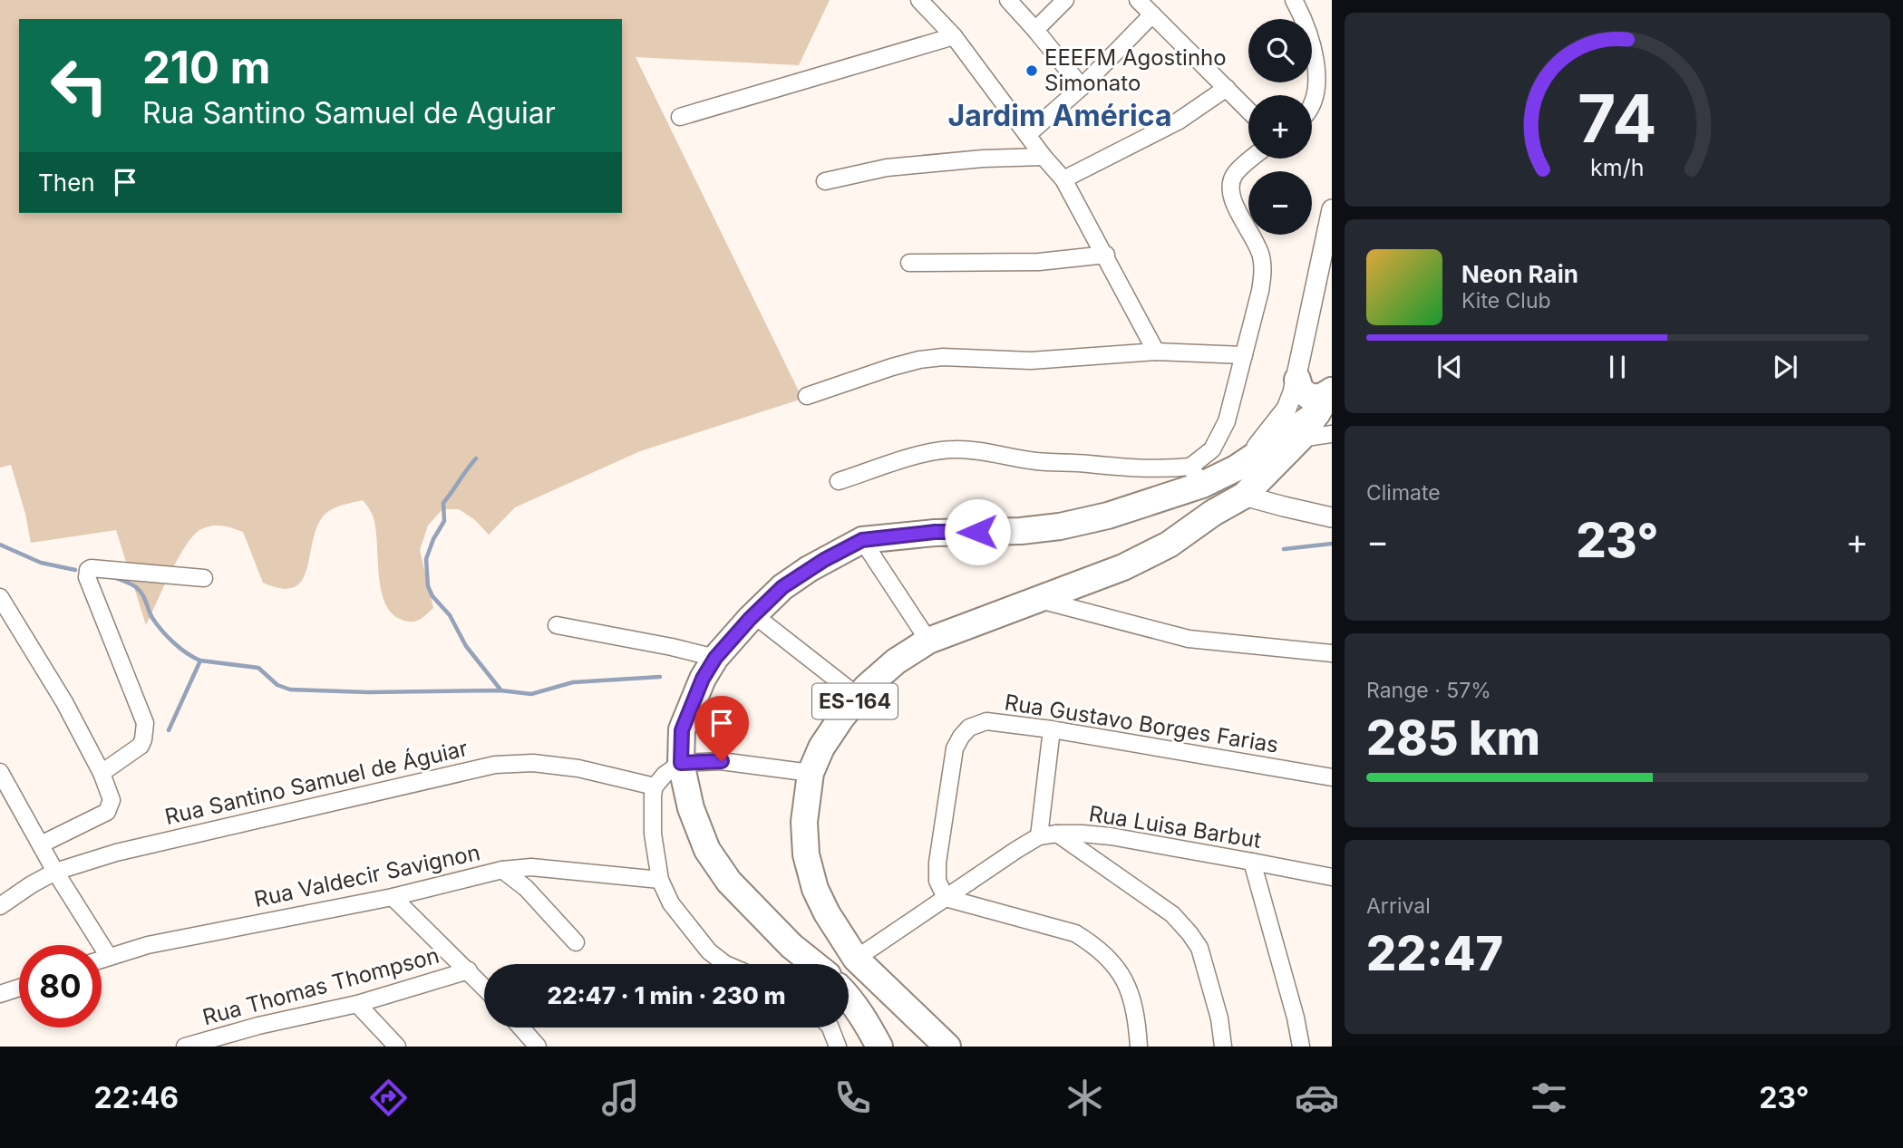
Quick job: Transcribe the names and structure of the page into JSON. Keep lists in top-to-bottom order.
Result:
{
  "streets": {
    "highway": ["ES-164"],
    "street": [
      "Rua Gustavo Borges Farias",
      "Rua Santino Samuel de Águiar",
      "Rua Luisa Barbut",
      "Rua Valdecir Savignon",
      "Rua Thomas Thompson"
    ]
  },
  "crossings": [
    ["ES-164", "Rua Luisa Barbut"],
    ["Rua Gustavo Borges Farias", "Rua Luisa Barbut"]
  ],
  "districts": ["Jardim América"],
  "places": ["EEEFM Agostinho Simonato"],
  "page": {
    "map_buttons": ["+", "−"],
    "turn": ["210 m", "Rua Santino Samuel de Aguiar"],
    "then": "Then",
    "song": ["Neon Rain", "Kite Club"],
    "tile": [
      "Climate",
      ["Range · 57%", "285 km"],
      ["Arrival", "22:47"]
    ],
    "heat": ["−", "23°", "+"],
    "limit": "80",
    "trip": "22:47 · 1 min · 230 m",
    "tabs": ["22:46", "23°"],
    "gauge": ["74", "km/h"]
  }
}
